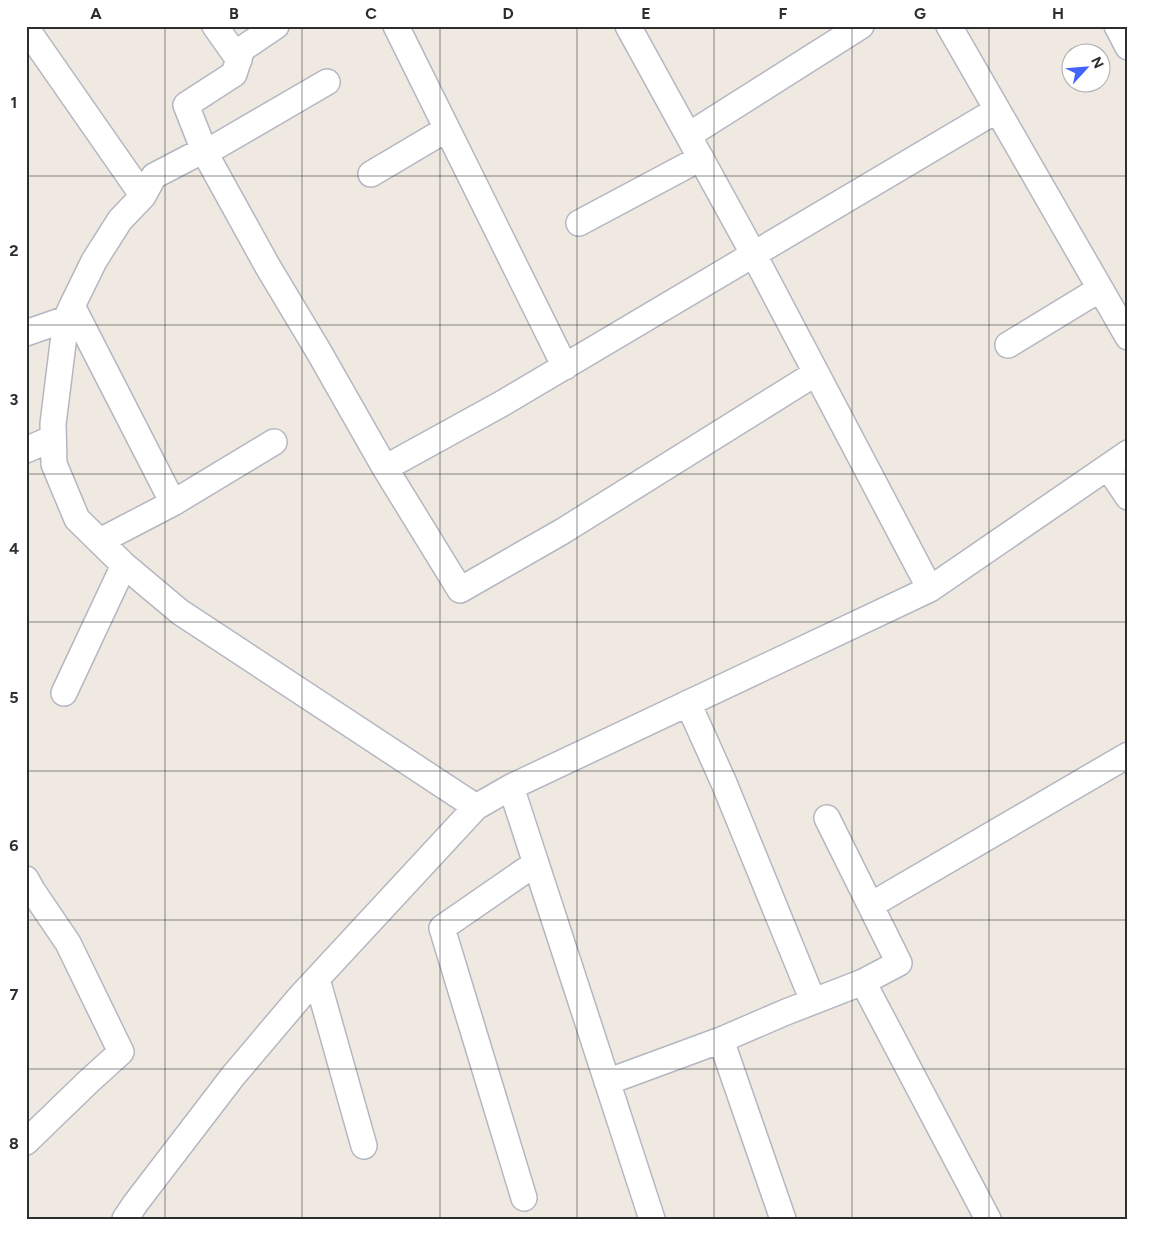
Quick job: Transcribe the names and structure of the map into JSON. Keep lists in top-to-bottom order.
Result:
{
  "north": "top right",
  "grid": {
    "columns": [
      "A",
      "B",
      "C",
      "D",
      "E",
      "F",
      "G",
      "H"
    ],
    "rows": [
      "1",
      "2",
      "3",
      "4",
      "5",
      "6",
      "7",
      "8"
    ]
  }
}
